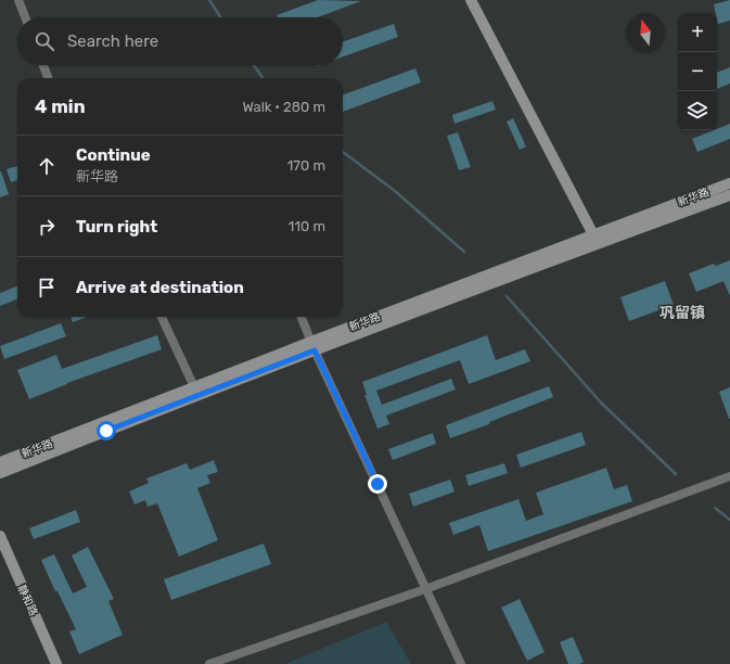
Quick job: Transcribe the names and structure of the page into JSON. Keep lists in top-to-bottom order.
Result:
{
  "streets": {
    "main road": ["新华路", "静和路"]
  },
  "districts": ["巩留镇"],
  "north": "top",
  "page": {
    "map_buttons": ["+", "−"],
    "search": "Search here",
    "heading": ["4 min", "Walk · 280 m"],
    "list": [
      ["Continue", "新华路", "170 m"],
      ["Turn right", "110 m"],
      "Arrive at destination"
    ]
  }
}
